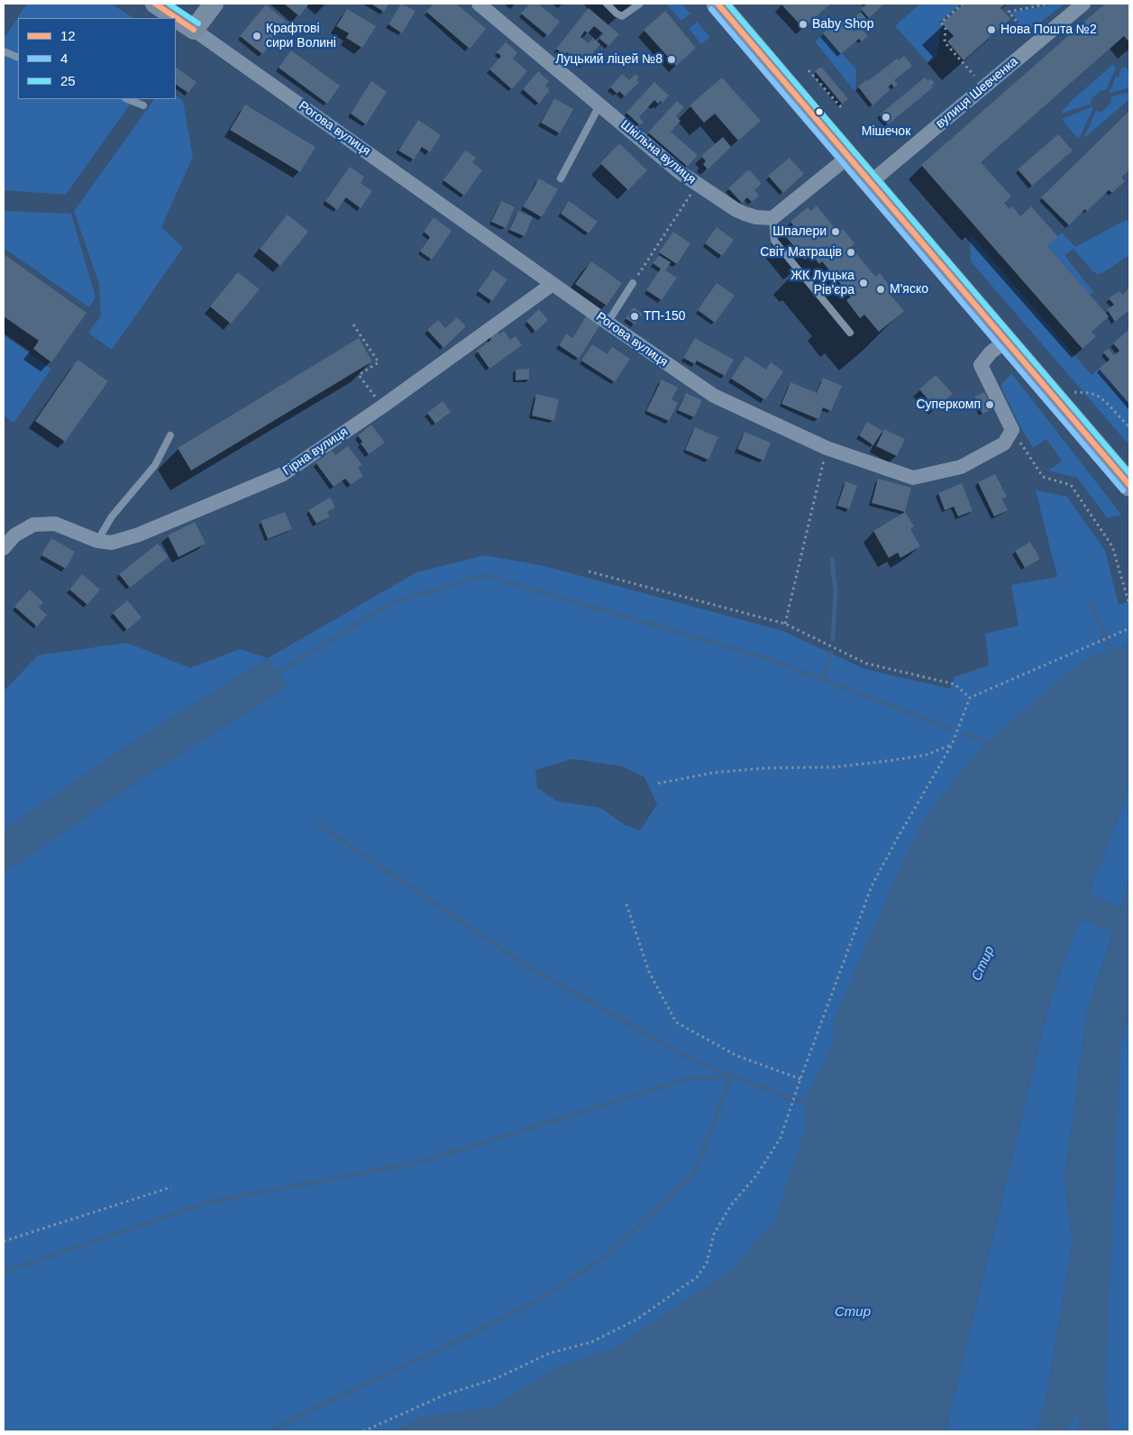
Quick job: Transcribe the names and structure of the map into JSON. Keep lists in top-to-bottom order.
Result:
{
  "streets": {
    "street": [
      "вулиця Шевченка",
      "Рогова вулиця",
      "Шкільна вулиця",
      "Гірна вулиця"
    ]
  },
  "crossings": [
    ["Рогова вулиця", "Гірна вулиця"]
  ],
  "water": ["Стир"],
  "places": [
    "Baby Shop",
    "Нова Пошта №2",
    "Крафтові сири Волині",
    "Луцький ліцей №8",
    "Мішечок",
    "Шпалери",
    "Світ Матраців",
    "ЖК Луцька Рів'єра",
    "М'яско",
    "ТП-150",
    "Суперкомп"
  ],
  "lines": ["transit line 12", "transit line 25", "transit line 4"],
  "legend": ["12", "4", "25"]
}
